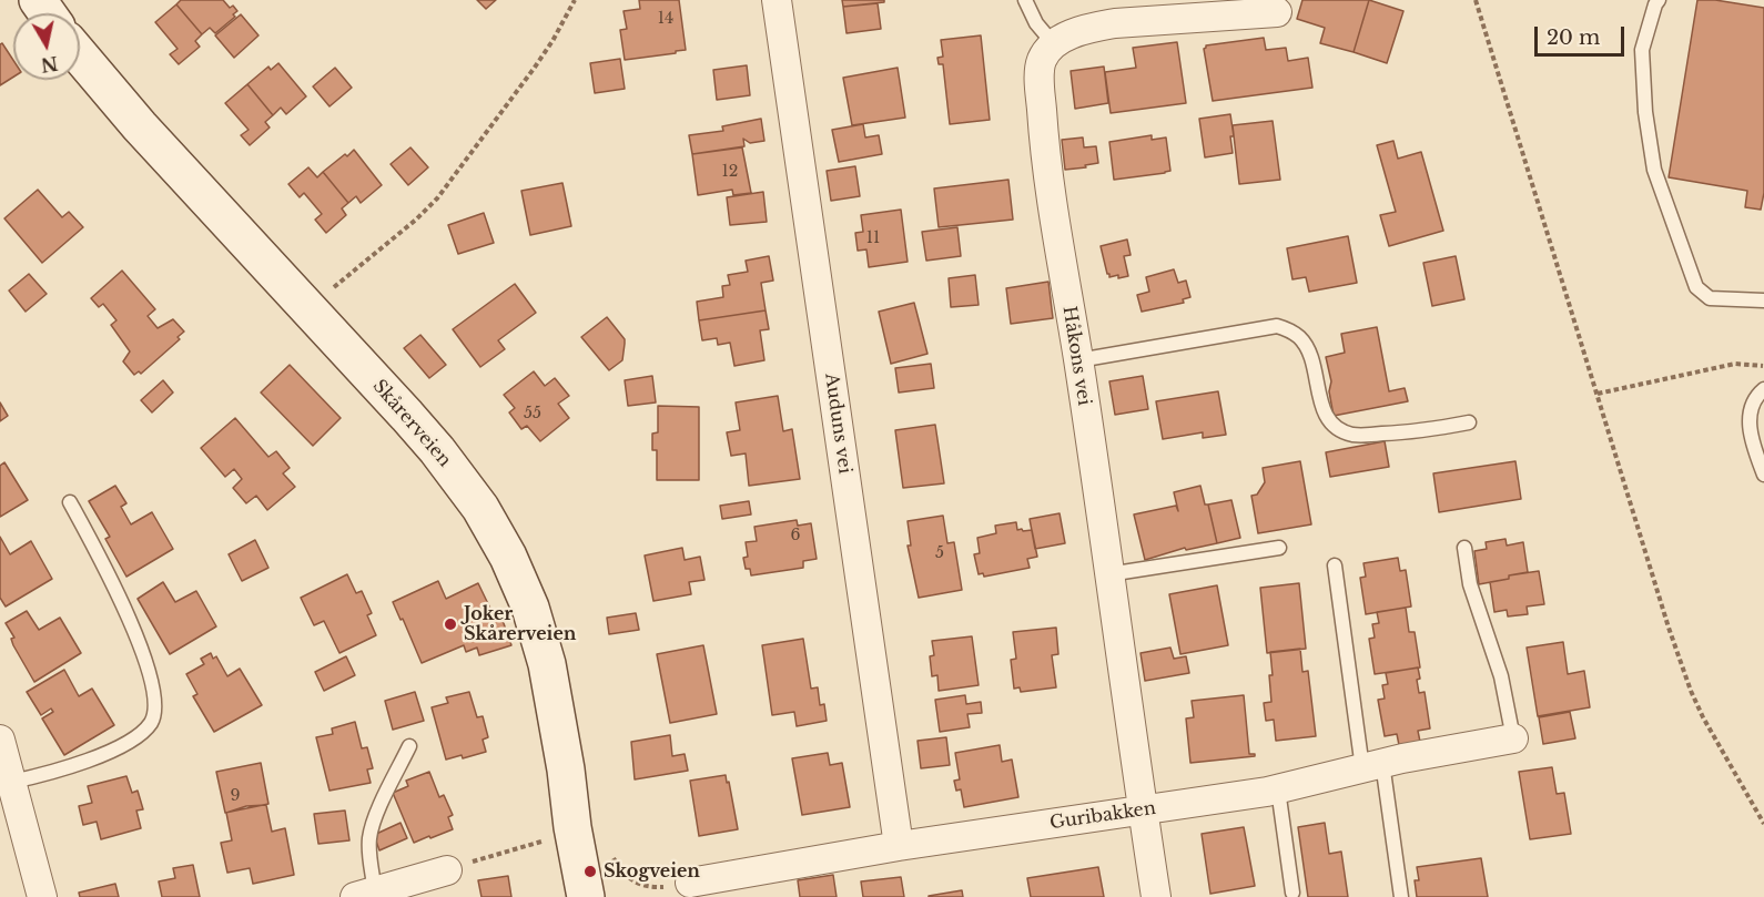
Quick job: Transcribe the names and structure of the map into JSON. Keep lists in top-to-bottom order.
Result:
{
  "streets": {
    "street": [
      "Håkons vei",
      "Skårerveien",
      "Auduns vei",
      "Guribakken"
    ]
  },
  "crossings": [
    ["Håkons vei", "Guribakken"],
    ["Auduns vei", "Guribakken"]
  ],
  "places": ["Joker Skårerveien", "Skogveien"],
  "house_numbers": [
    "14",
    "12",
    "11",
    "55",
    "6",
    "5",
    "9"
  ],
  "scale_bar": "20 m",
  "north": "bottom"
}
